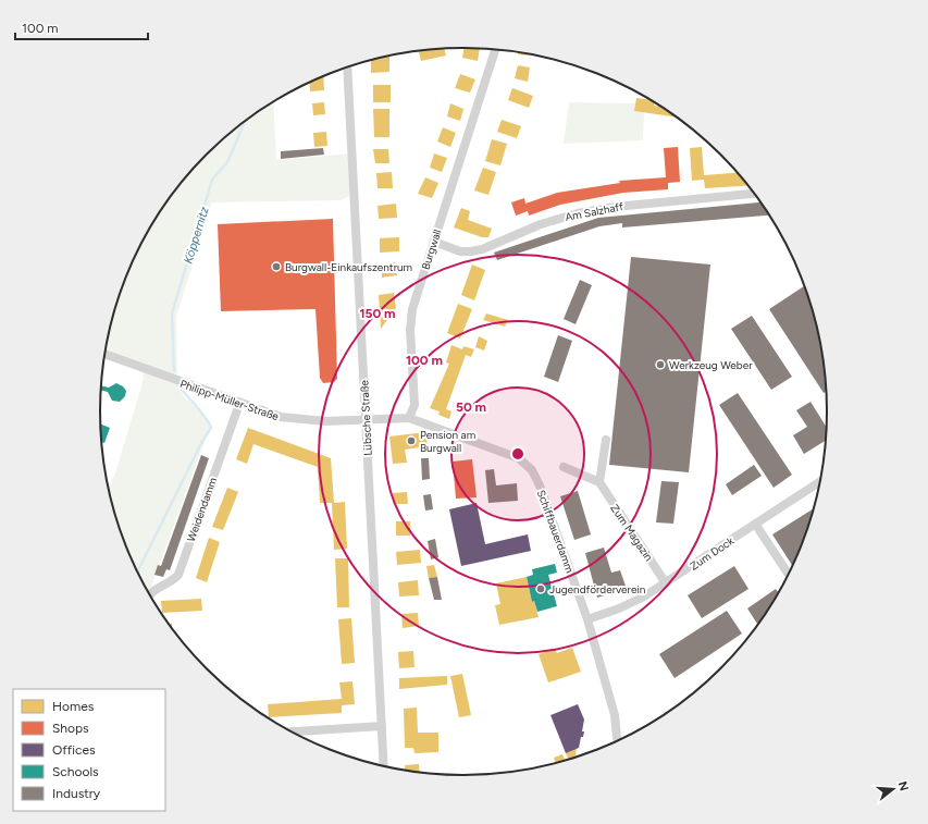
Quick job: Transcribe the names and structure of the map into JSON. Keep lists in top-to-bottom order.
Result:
{
  "streets": {
    "street": [
      "Am Salzhaff",
      "Burgwall",
      "Philipp-Müller-Straße",
      "Lübsche Straße",
      "Weidendamm",
      "Schiffbauerdamm",
      "Zum Magazin",
      "Zum Dock"
    ]
  },
  "crossings": [
    ["Am Salzhaff", "Burgwall"],
    ["Burgwall", "Schiffbauerdamm"],
    ["Philipp-Müller-Straße", "Lübsche Straße"],
    ["Philipp-Müller-Straße", "Weidendamm"],
    ["Schiffbauerdamm", "Zum Dock"],
    ["Zum Magazin", "Zum Dock"]
  ],
  "water": ["Köppernitz"],
  "places": [
    "Burgwall-Einkaufszentrum",
    "Werkzeug Weber",
    "Pension am Burgwall",
    "Jugendförderverein"
  ],
  "legend": [
    "Homes",
    "Shops",
    "Offices",
    "Schools",
    "Industry"
  ],
  "scale_bar": "100 m",
  "north": "right",
  "rings": ["150 m", "100 m", "50 m"]
}
